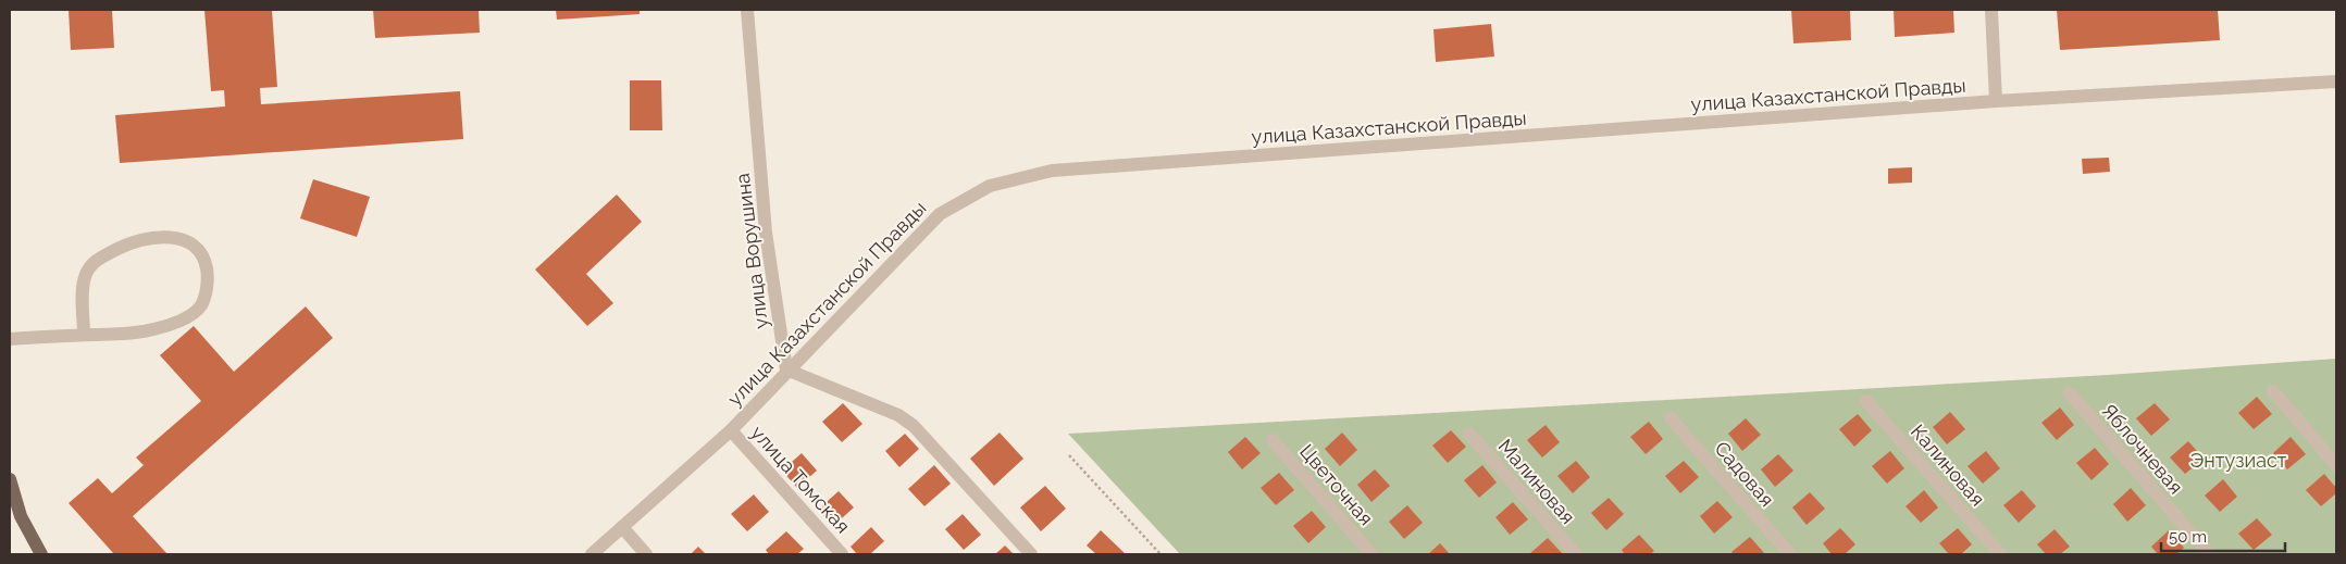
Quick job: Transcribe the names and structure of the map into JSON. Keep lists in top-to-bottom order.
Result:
{
  "streets": {
    "street": [
      "улица Казахстанской Правды",
      "улица Ворушина",
      "Яблочневая",
      "Калиновая",
      "Садовая",
      "улица Томская",
      "Малиновая",
      "Цветочная"
    ]
  },
  "crossings": [
    ["улица Казахстанской Правды", "улица Ворушина"],
    ["улица Казахстанской Правды", "улица Томская"]
  ],
  "parks": ["Энтузиаст"],
  "scale_bar": "50 m"
}
